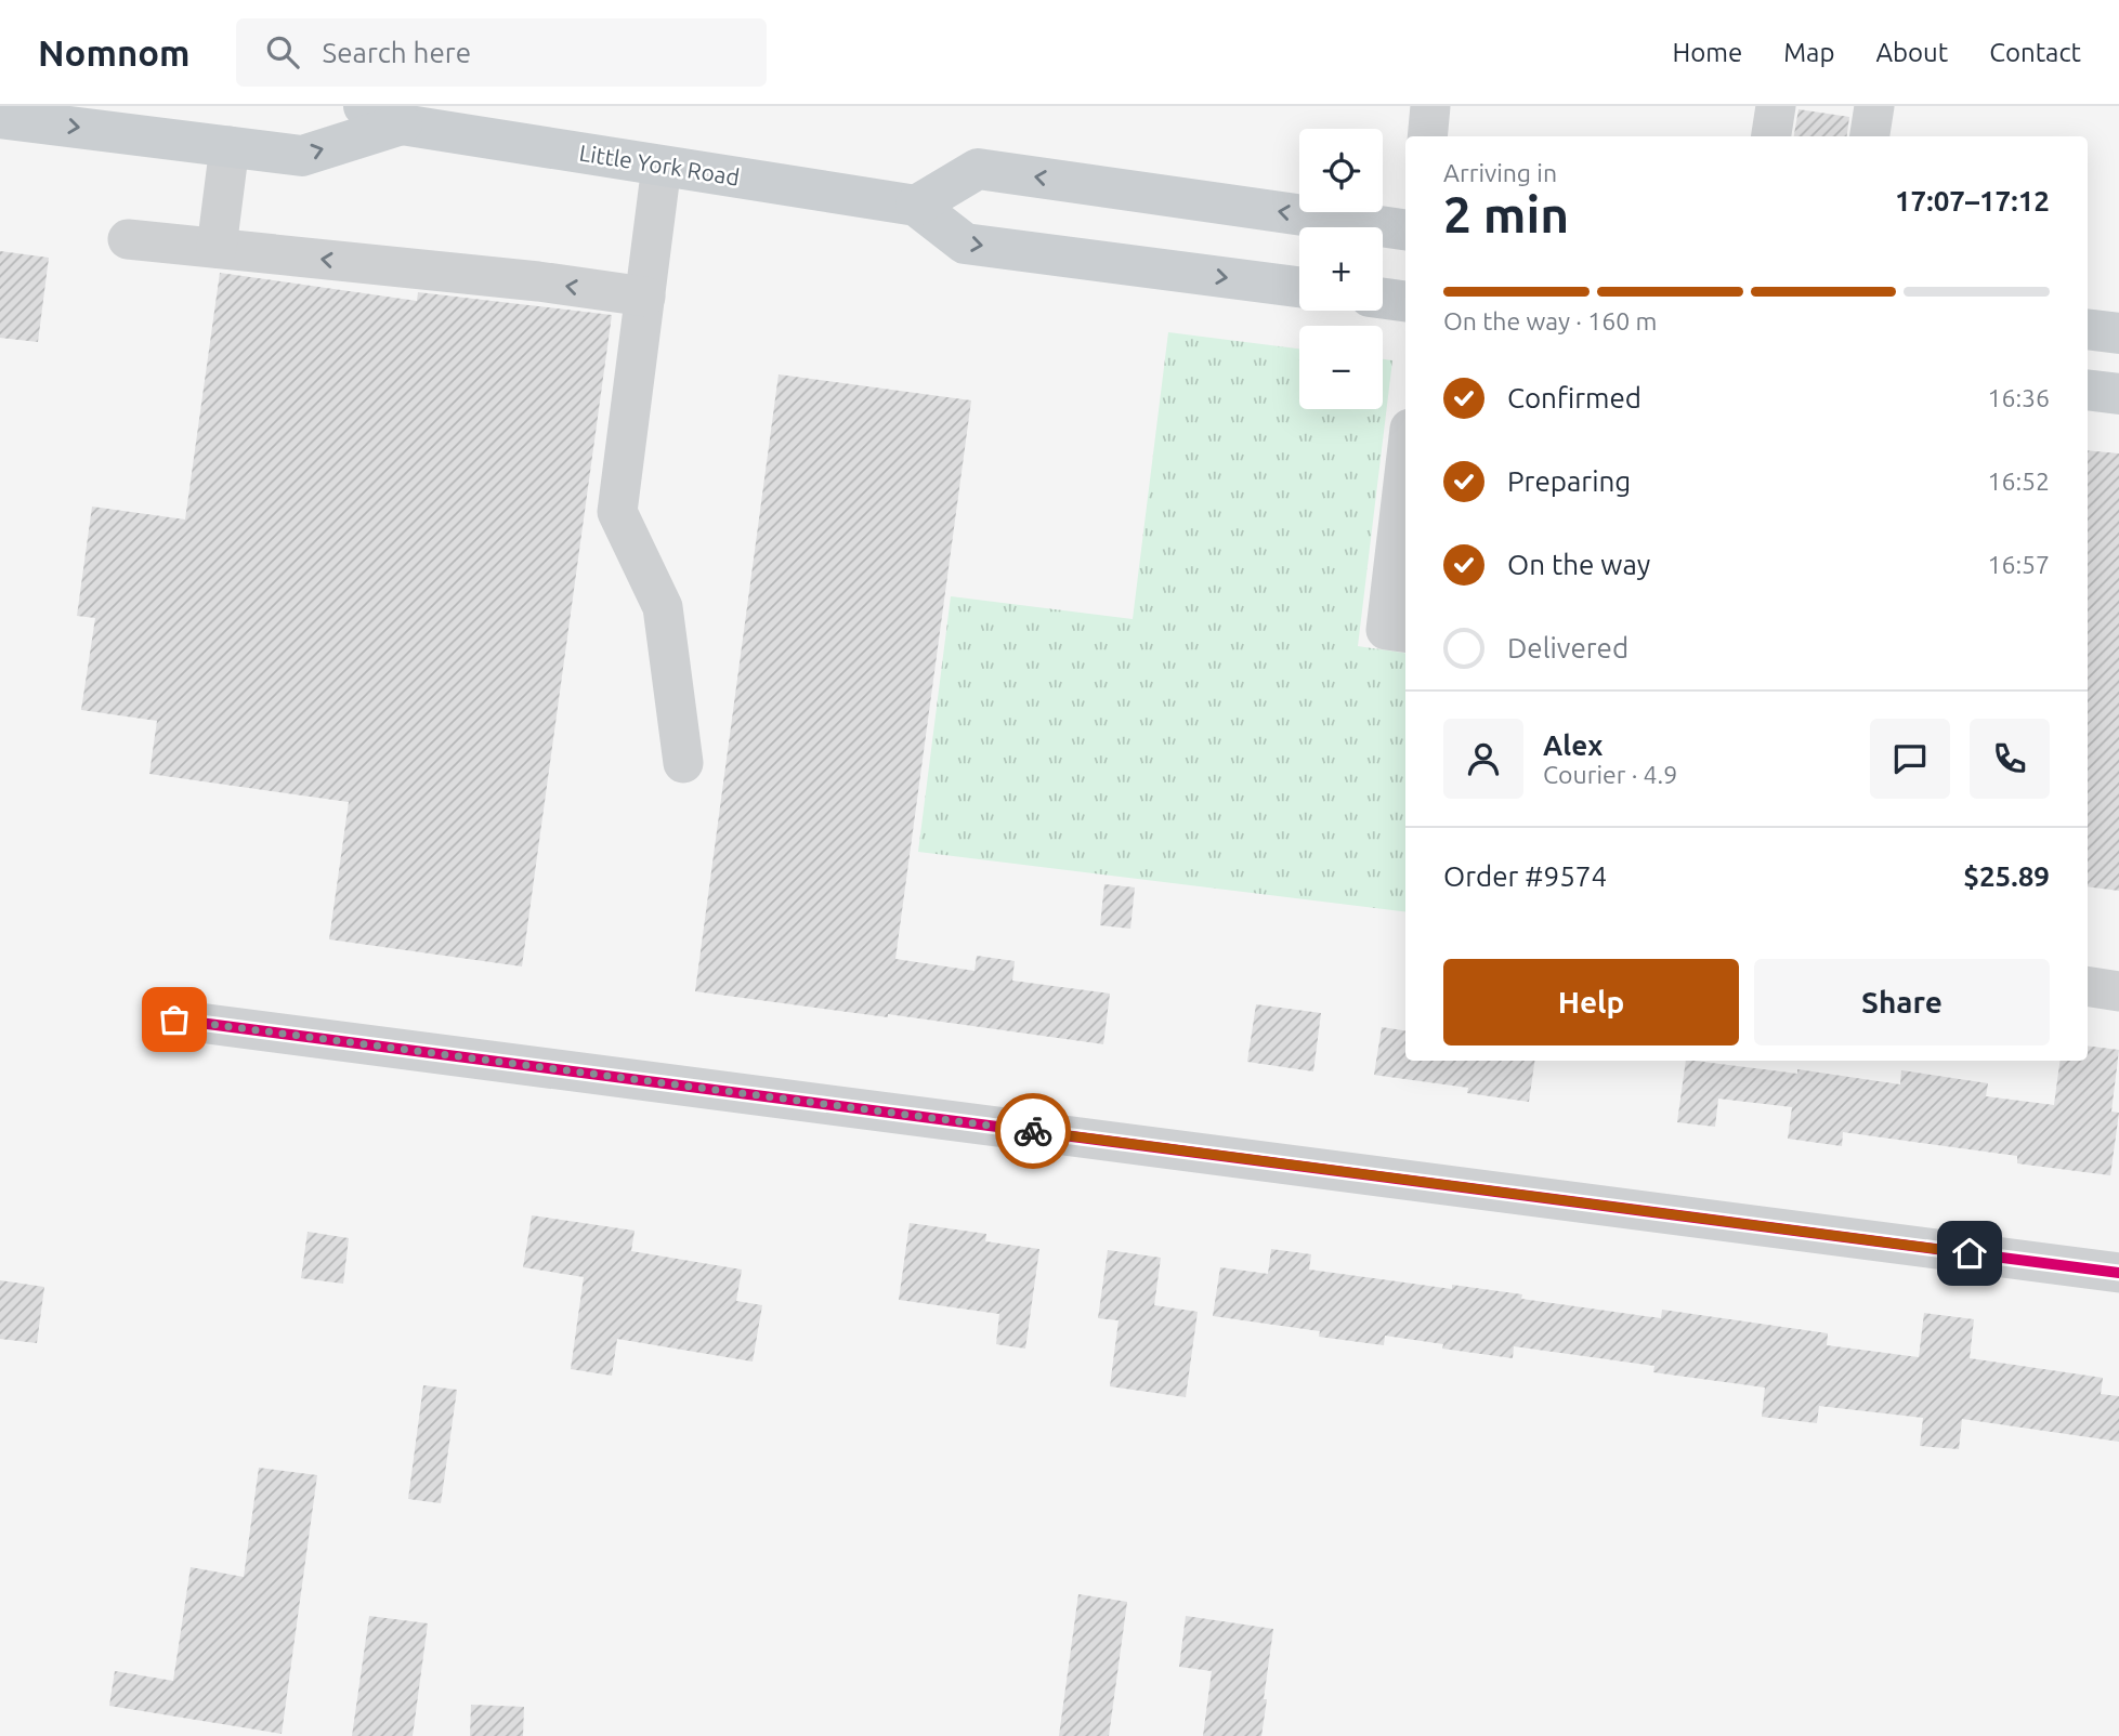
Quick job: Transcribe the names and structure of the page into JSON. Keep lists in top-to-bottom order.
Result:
{
  "streets": {
    "main road": ["Little York Road"]
  },
  "page": {
    "header": "Nomnom",
    "search": "Search here",
    "nav": [
      "Home",
      "Map",
      "About",
      "Contact"
    ],
    "map_buttons": ["+", "−"],
    "heading": ["2 min", "Arriving in", "17:07–17:12"],
    "panel": [
      "Alex",
      "Courier · 4.9",
      "Order #9574",
      "$25.89"
    ],
    "bar": "On the way · 160 m",
    "list": [
      ["Confirmed", "16:36"],
      ["Preparing", "16:52"],
      ["On the way", "16:57"],
      "Delivered"
    ],
    "buttons": ["Help", "Share"]
  }
}
